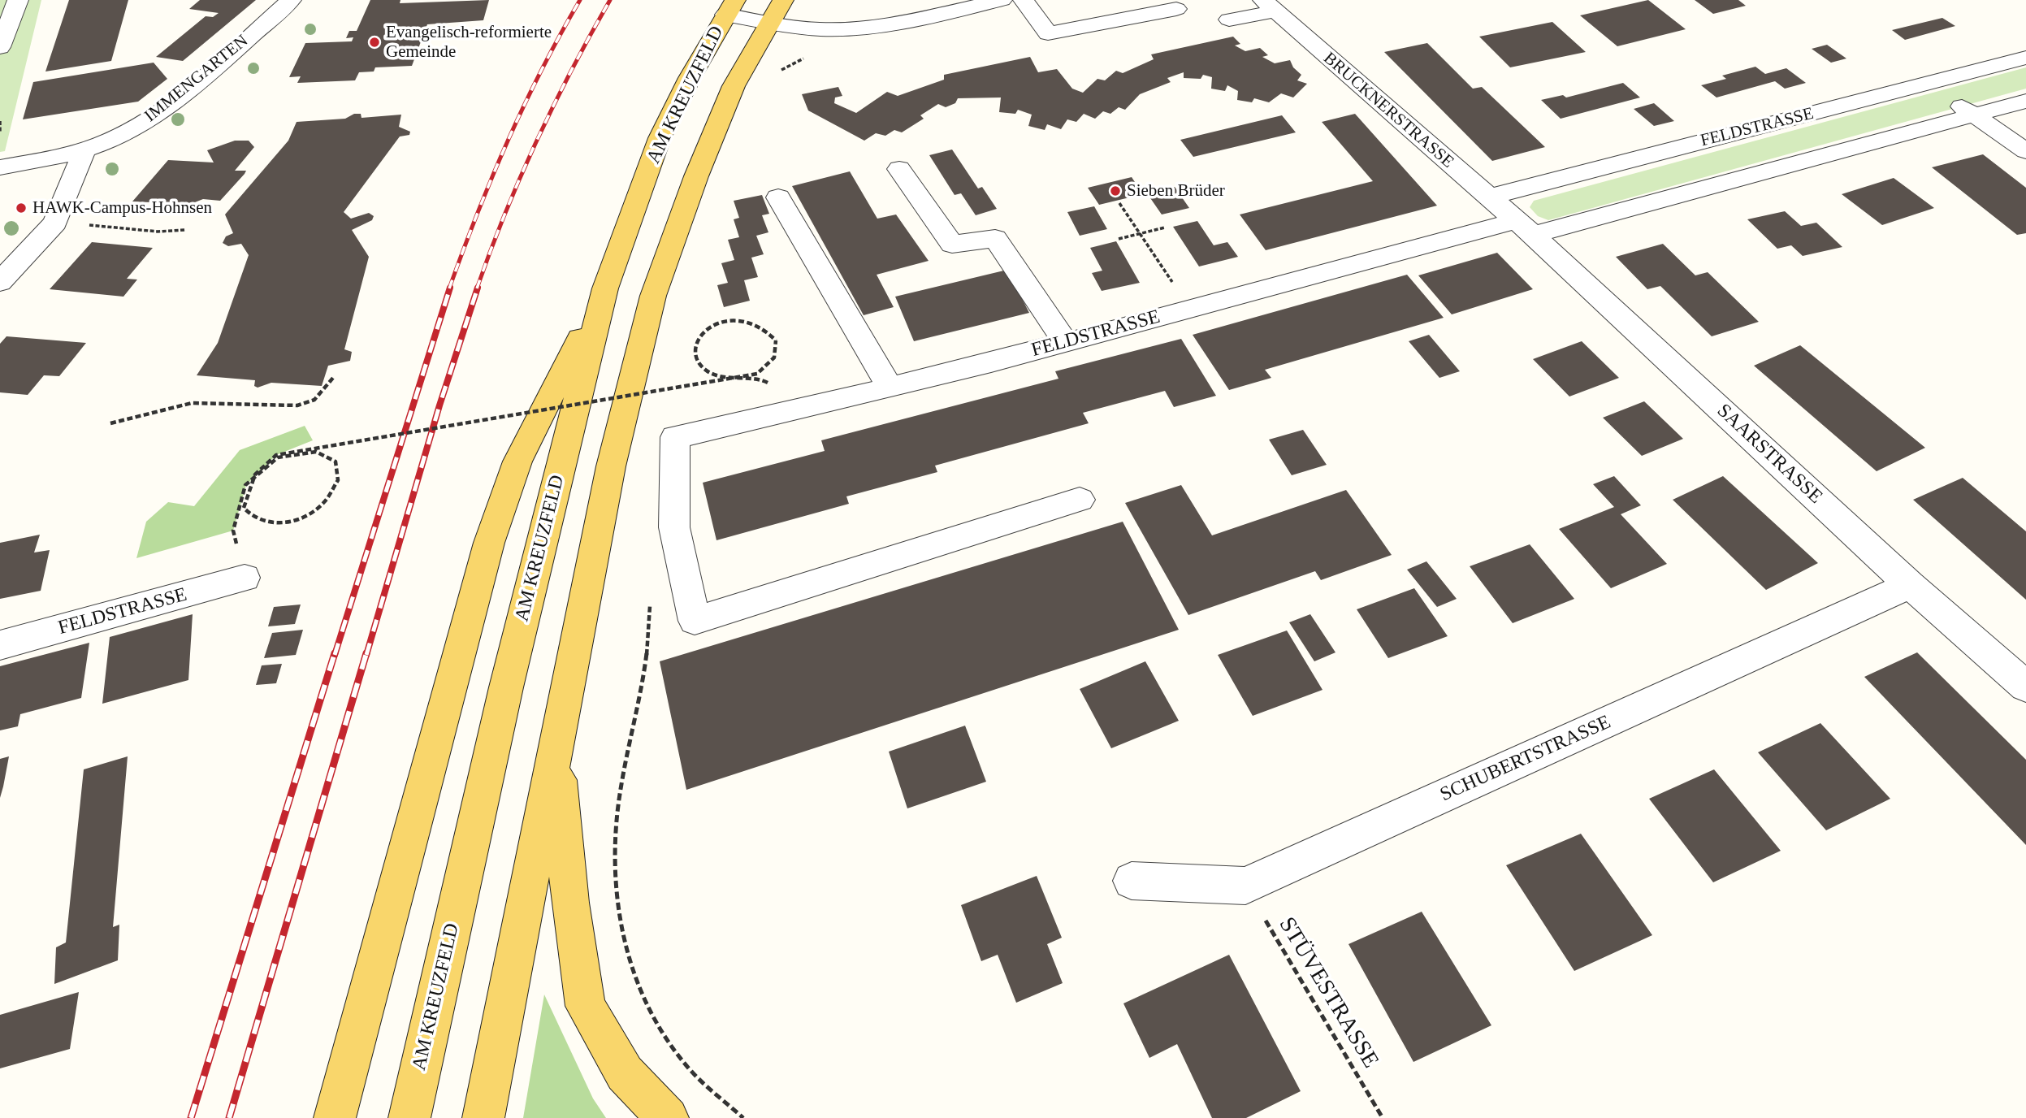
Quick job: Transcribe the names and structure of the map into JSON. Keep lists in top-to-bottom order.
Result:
{
  "streets": {
    "main road": ["AM KREUZFELD"],
    "street": [
      "IMMENGARTEN",
      "BRUCKNERSTRASSE",
      "FELDSTRASSE",
      "SAARSTRASSE",
      "SCHUBERTSTRASSE"
    ],
    "path": ["STÜVESTRASSE"]
  },
  "crossings": [
    ["BRUCKNERSTRASSE", "FELDSTRASSE"],
    ["BRUCKNERSTRASSE", "SAARSTRASSE"],
    ["FELDSTRASSE", "SAARSTRASSE"],
    ["SAARSTRASSE", "SCHUBERTSTRASSE"],
    ["SCHUBERTSTRASSE", "STÜVESTRASSE"]
  ],
  "places": ["Evangelisch-reformierte Gemeinde", "Sieben Brüder", "HAWK-Campus-Hohnsen"]
}
